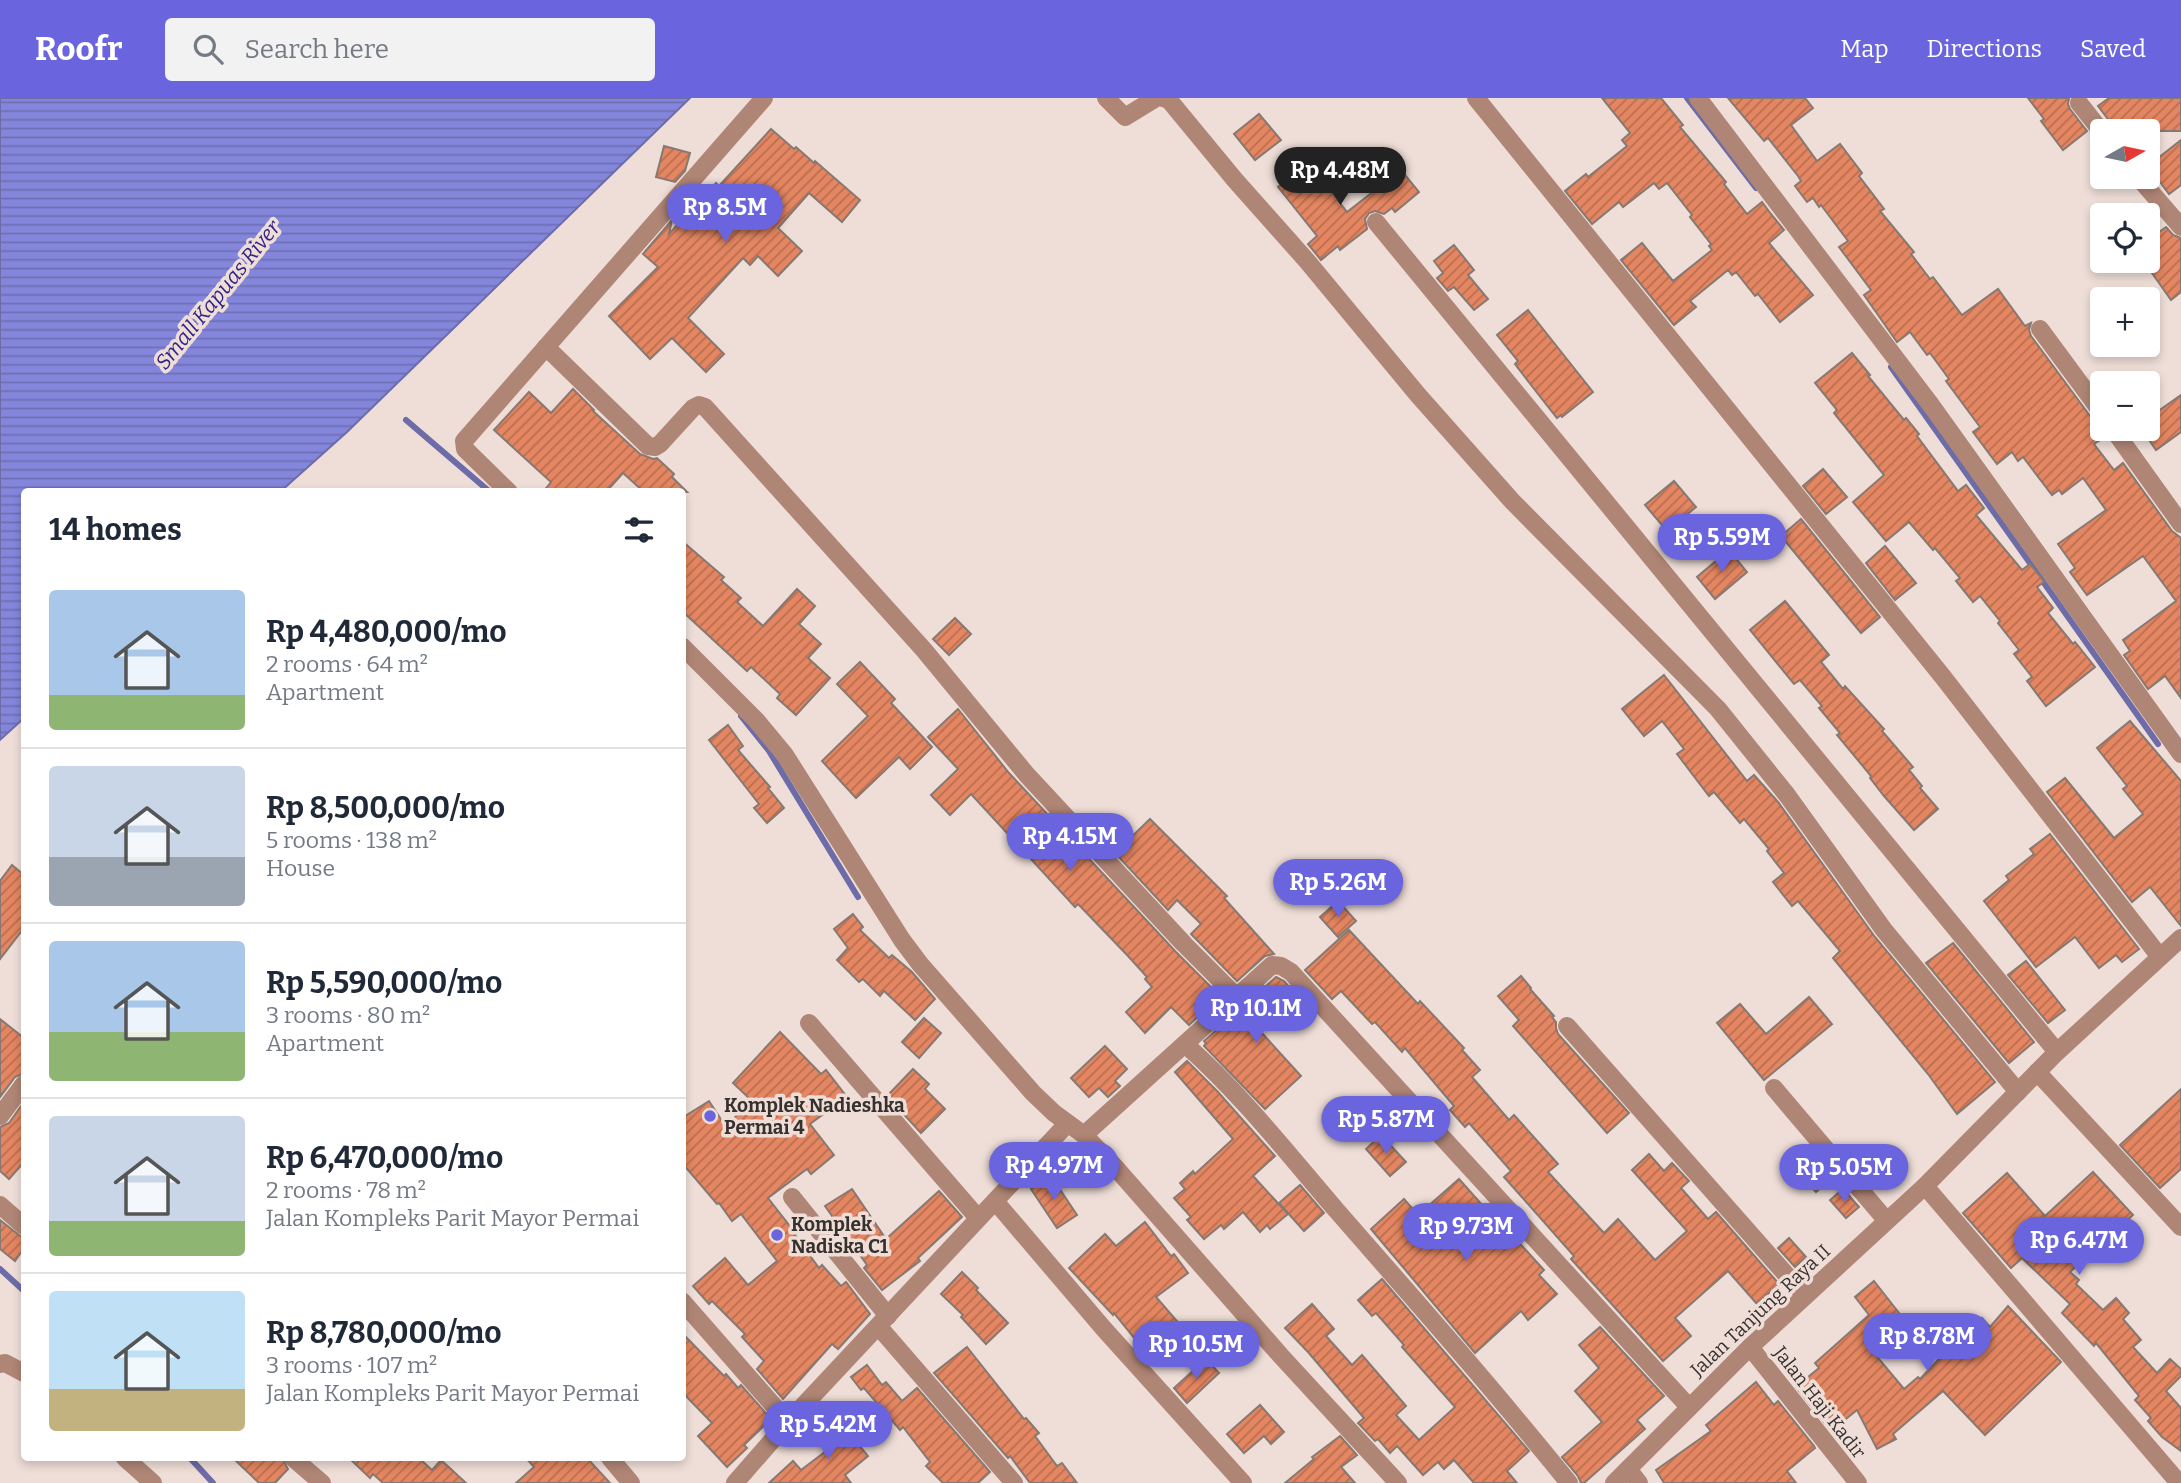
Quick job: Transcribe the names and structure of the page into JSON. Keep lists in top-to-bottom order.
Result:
{
  "streets": {
    "street": ["Jalan Tanjung Raya II", "Jalan Haji Kadir"]
  },
  "crossings": [
    ["Jalan Tanjung Raya II", "Jalan Haji Kadir"]
  ],
  "water": ["Small Kapuas River"],
  "places": ["Komplek Nadieshka Permai 4", "Komplek Nadiska C1"],
  "north": "right",
  "page": {
    "header": "Roofr",
    "search": "Search here",
    "nav": ["Map", "Directions", "Saved"],
    "map_buttons": ["+", "−"],
    "price": [
      "Rp 4.48M",
      "Rp 8.5M",
      "Rp 5.59M",
      "Rp 4.15M",
      "Rp 5.26M",
      "Rp 10.1M",
      "Rp 5.87M",
      "Rp 4.97M",
      "Rp 5.05M",
      "Rp 9.73M",
      "Rp 6.47M",
      "Rp 8.78M",
      "Rp 10.5M",
      "Rp 5.42M"
    ],
    "heading": "14 homes",
    "list": [
      {
        "name": "Rp 4,480,000/mo",
        "note": "2 rooms · 64 m² · Apartment"
      },
      {
        "name": "Rp 8,500,000/mo",
        "note": "5 rooms · 138 m² · House"
      },
      {
        "name": "Rp 5,590,000/mo",
        "note": "3 rooms · 80 m² · Apartment"
      },
      {
        "name": "Rp 6,470,000/mo",
        "note": "2 rooms · 78 m² · Jalan Kompleks Parit Mayor Permai"
      },
      {
        "name": "Rp 8,780,000/mo",
        "note": "3 rooms · 107 m² · Jalan Kompleks Parit Mayor Permai"
      }
    ]
  }
}
